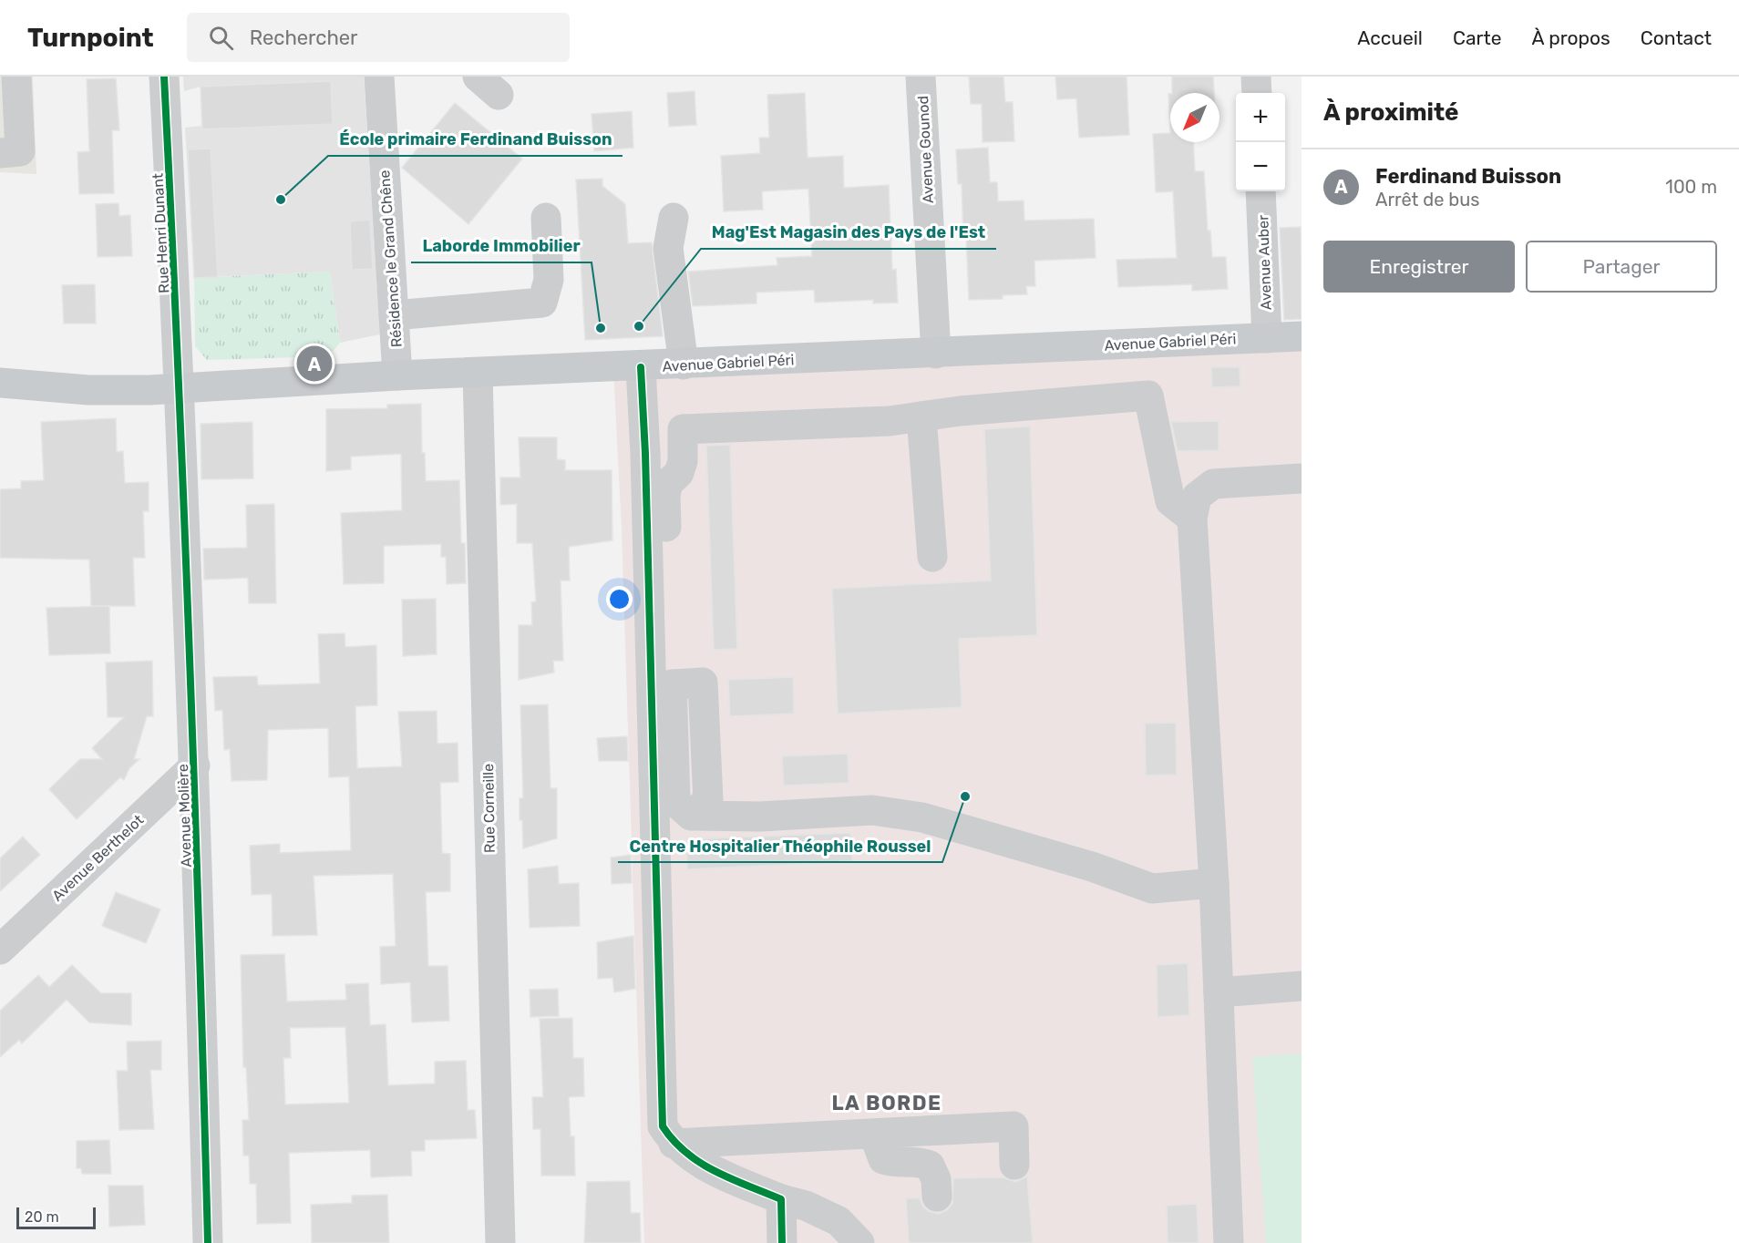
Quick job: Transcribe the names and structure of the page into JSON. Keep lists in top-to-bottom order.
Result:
{
  "streets": {
    "main road": ["Avenue Gabriel Péri"],
    "street": [
      "Avenue Gounod",
      "Rue Henri Dunant",
      "Résidence le Grand Chêne",
      "Avenue Auber",
      "Rue Corneille",
      "Avenue Molière",
      "Avenue Berthelot"
    ]
  },
  "crossings": [
    ["Avenue Gounod", "Avenue Gabriel Péri"],
    ["Rue Henri Dunant", "Avenue Gabriel Péri"],
    ["Rue Henri Dunant", "Avenue Molière"],
    ["Résidence le Grand Chêne", "Avenue Gabriel Péri"],
    ["Avenue Auber", "Avenue Gabriel Péri"],
    ["Avenue Gabriel Péri", "Rue Corneille"],
    ["Avenue Gabriel Péri", "Avenue Molière"],
    ["Avenue Molière", "Avenue Berthelot"]
  ],
  "districts": ["LA BORDE"],
  "places": [
    "École primaire Ferdinand Buisson",
    "Mag'Est Magasin des Pays de l'Est",
    "Laborde Immobilier",
    "Centre Hospitalier Théophile Roussel"
  ],
  "scale_bar": "20 m",
  "north": "bottom left",
  "page": {
    "header": "Turnpoint",
    "search": "Rechercher",
    "nav": [
      "Accueil",
      "Carte",
      "À propos",
      "Contact"
    ],
    "heading": "À proximité",
    "map_buttons": ["+", "−"],
    "list": [
      {
        "mark": "A",
        "name": "Ferdinand Buisson",
        "note": "Arrêt de bus",
        "value": "100 m"
      }
    ],
    "buttons": ["Enregistrer", "Partager"],
    "pins": "A",
    "scale": "20 m"
  }
}
